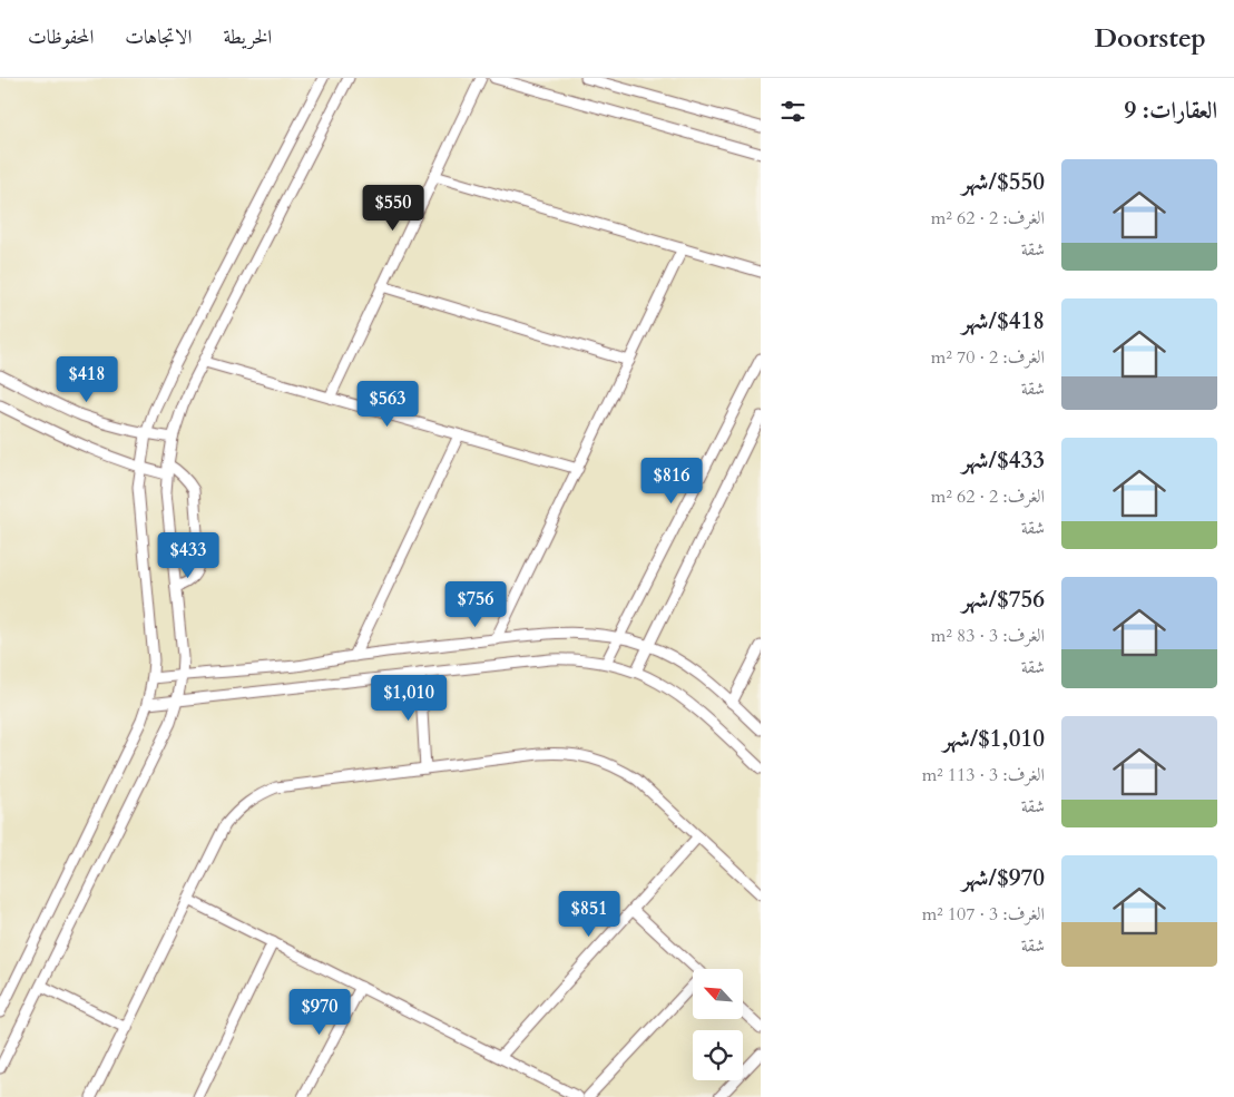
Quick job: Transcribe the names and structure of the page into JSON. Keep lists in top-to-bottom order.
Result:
{
  "north": "top left",
  "page": {
    "header": "Doorstep",
    "nav": ["الخريطة", "الاتجاهات", "المحفوظات"],
    "heading": "العقارات: 9",
    "list": [
      {
        "name": "$550/شهر",
        "note": "الغرف: 2 · 62 m² · شقة"
      },
      {
        "name": "$418/شهر",
        "note": "الغرف: 2 · 70 m² · شقة"
      },
      {
        "name": "$433/شهر",
        "note": "الغرف: 2 · 62 m² · شقة"
      },
      {
        "name": "$756/شهر",
        "note": "الغرف: 3 · 83 m² · شقة"
      },
      {
        "name": "$1,010/شهر",
        "note": "الغرف: 3 · 113 m² · شقة"
      },
      {
        "name": "$970/شهر",
        "note": "الغرف: 3 · 107 m² · شقة"
      }
    ],
    "price": [
      "$550",
      "$418",
      "$563",
      "$816",
      "$433",
      "$756",
      "$1,010",
      "$851",
      "$970"
    ]
  }
}
